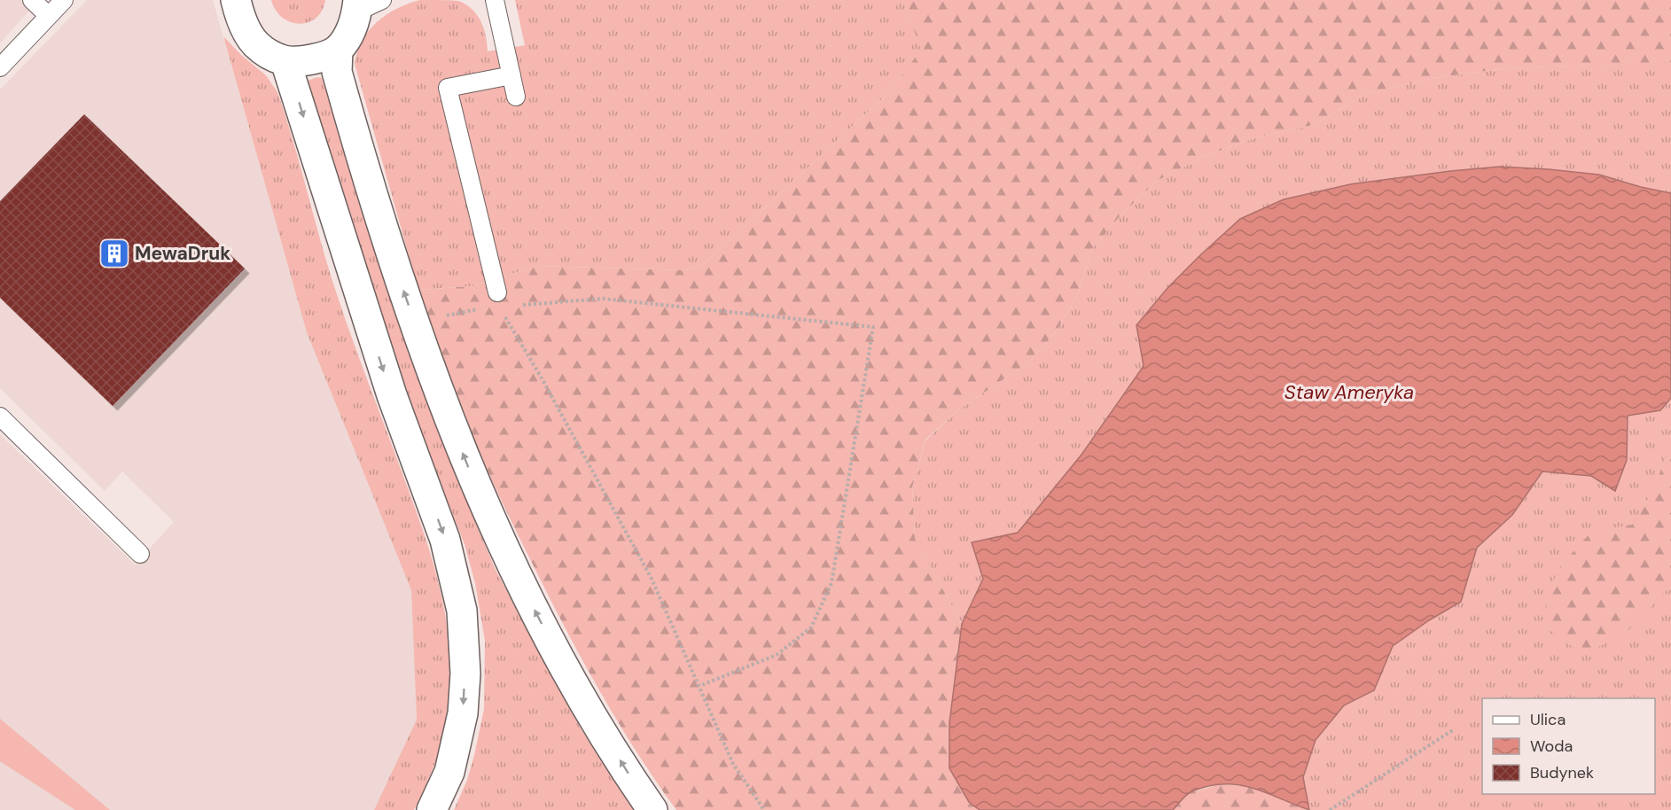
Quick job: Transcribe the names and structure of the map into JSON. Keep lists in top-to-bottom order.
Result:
{
  "water": ["Staw Ameryka"],
  "places": {
    "building": ["MewaDruk"]
  },
  "legend": ["Ulica", "Woda", "Budynek"]
}
